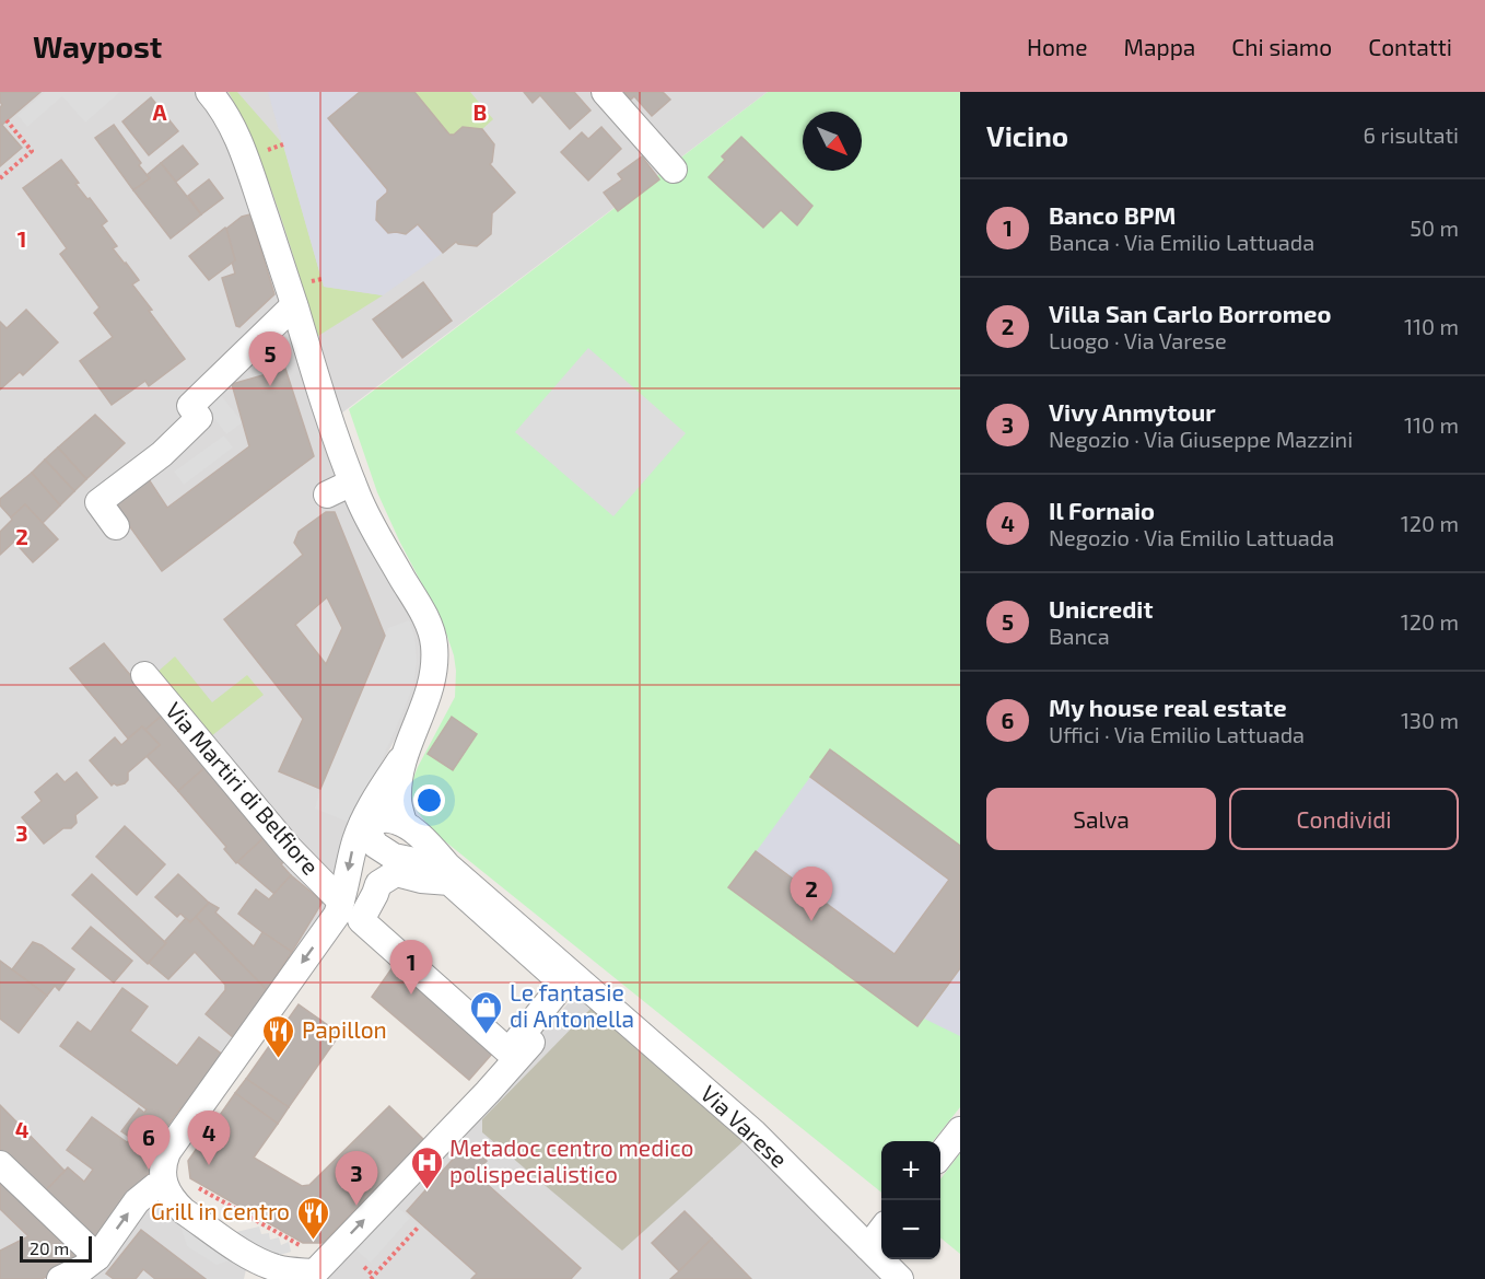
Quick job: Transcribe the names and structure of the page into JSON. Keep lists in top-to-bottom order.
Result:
{
  "streets": {
    "street": ["Via Martiri di Belfiore", "Via Varese"]
  },
  "places": {
    "shop": ["Le fantasie di Antonella"],
    "restaurant": ["Papillon", "Grill in centro"],
    "hospital": ["Metadoc centro medico polispecialistico"]
  },
  "scale_bar": "20 m",
  "north": "bottom right",
  "page": {
    "header": "Waypost",
    "nav": [
      "Home",
      "Mappa",
      "Chi siamo",
      "Contatti"
    ],
    "heading": ["Vicino", "6 risultati"],
    "list": [
      {
        "mark": "1",
        "name": "Banco BPM",
        "note": "Banca · Via Emilio Lattuada",
        "value": "50 m"
      },
      {
        "mark": "2",
        "name": "Villa San Carlo Borromeo",
        "note": "Luogo · Via Varese",
        "value": "110 m"
      },
      {
        "mark": "3",
        "name": "Vivy Anmytour",
        "note": "Negozio · Via Giuseppe Mazzini",
        "value": "110 m"
      },
      {
        "mark": "4",
        "name": "Il Fornaio",
        "note": "Negozio · Via Emilio Lattuada",
        "value": "120 m"
      },
      {
        "mark": "5",
        "name": "Unicredit",
        "note": "Banca",
        "value": "120 m"
      },
      {
        "mark": "6",
        "name": "My house real estate",
        "note": "Uffici · Via Emilio Lattuada",
        "value": "130 m"
      }
    ],
    "pins": [
      "5",
      "2",
      "1",
      "4",
      "6",
      "3"
    ],
    "buttons": ["Salva", "Condividi"],
    "map_buttons": ["+", "−"],
    "scale": "20 m"
  },
  "grid": {
    "columns": ["A", "B"],
    "rows": [
      "1",
      "2",
      "3",
      "4"
    ]
  }
}
